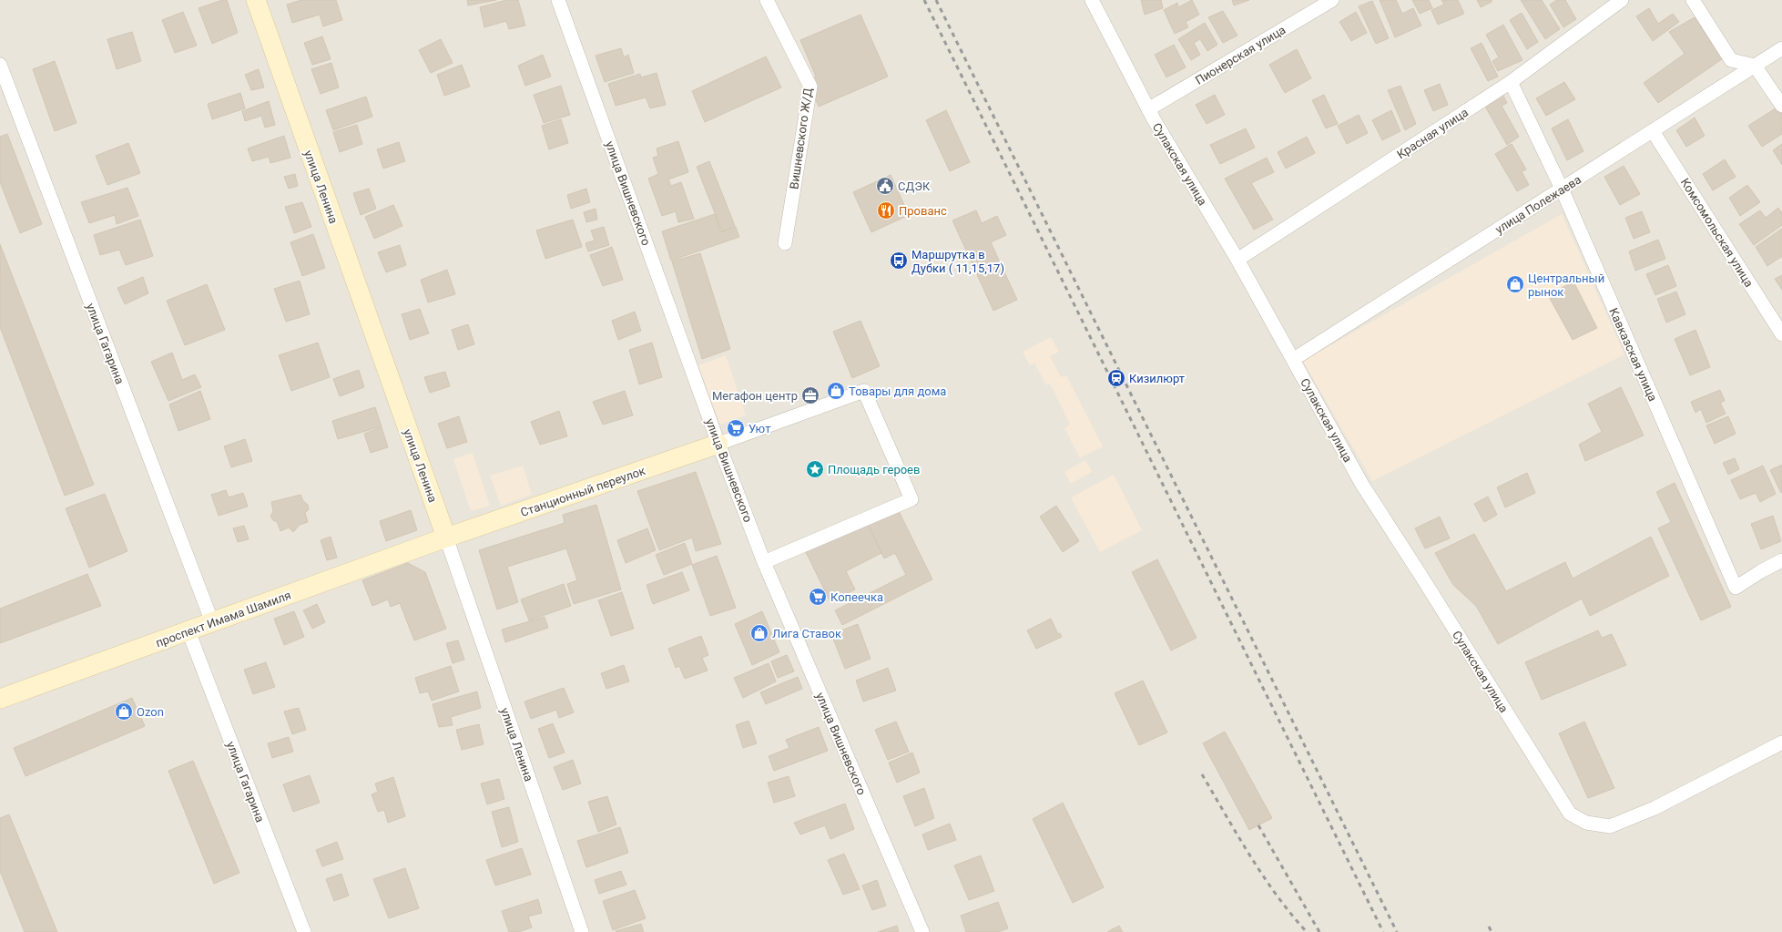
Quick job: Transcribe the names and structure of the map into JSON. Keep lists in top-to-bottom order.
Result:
{
  "streets": {
    "street": [
      "Пионерская улица",
      "Красная улица",
      "Вишневского Ж/Д",
      "Сулакская улица",
      "улица Ленина",
      "улица Вишневского",
      "улица Полежаева",
      "Комсомольская улица",
      "улица Гагарина",
      "Кавказская улица",
      "Станционный переулок",
      "проспект Имама Шамиля"
    ]
  },
  "crossings": [
    ["Пионерская улица", "Сулакская улица"],
    ["Красная улица", "Сулакская улица"],
    ["Красная улица", "Кавказская улица"],
    ["Сулакская улица", "улица Полежаева"],
    ["улица Ленина", "Станционный переулок"],
    ["улица Ленина", "проспект Имама Шамиля"],
    ["улица Вишневского", "Станционный переулок"],
    ["улица Полежаева", "Комсомольская улица"],
    ["улица Полежаева", "Кавказская улица"],
    ["улица Гагарина", "проспект Имама Шамиля"],
    ["Станционный переулок", "проспект Имама Шамиля"]
  ],
  "places": {
    "public building": ["СДЭК"],
    "restaurant": ["Прованс"],
    "bus stop": ["Маршрутка в Дубки ( 11,15,17)"],
    "shop": [
      "Центральный рынок",
      "Товары для дома",
      "Лига Ставок",
      "Ozon"
    ],
    "station": ["Кизилюрт"],
    "office": ["Мегафон центр"],
    "supermarket": ["Уют", "Копеечка"],
    "place": ["Площадь героев"]
  }
}
